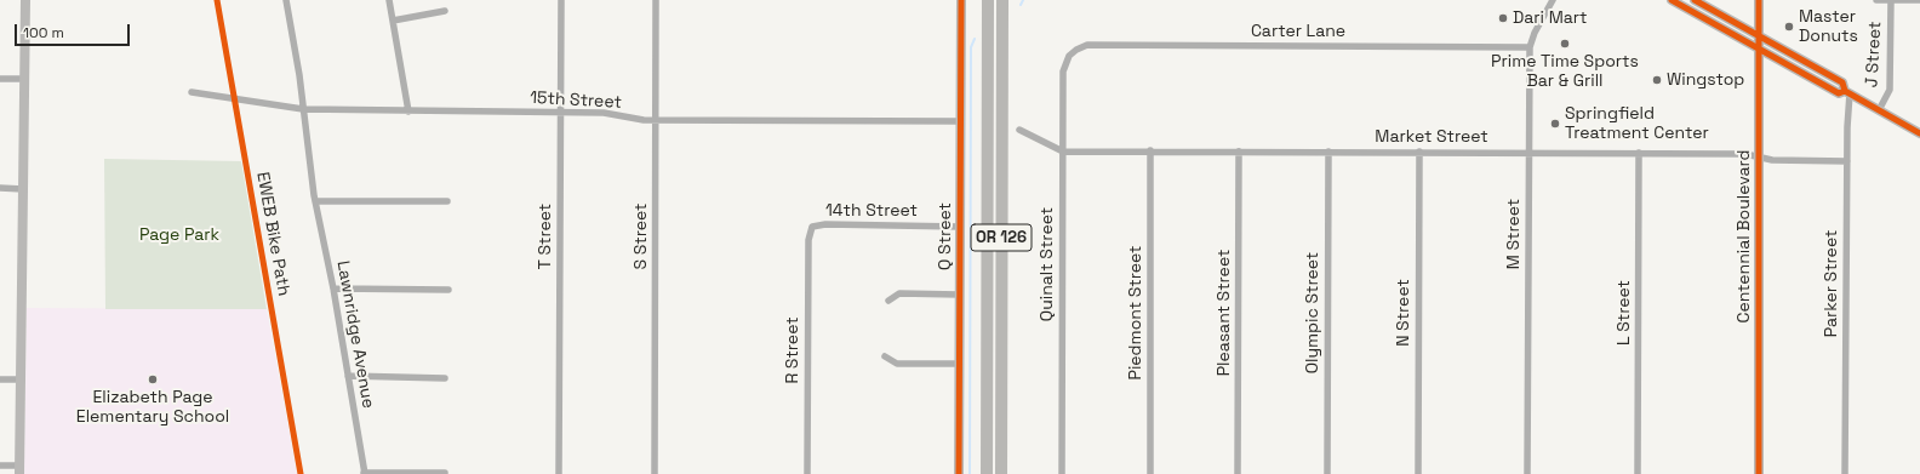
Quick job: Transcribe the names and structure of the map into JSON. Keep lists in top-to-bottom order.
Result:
{
  "streets": {
    "highway": ["OR 126"],
    "street": [
      "Carter Lane",
      "J Street",
      "15th Street",
      "Market Street",
      "14th Street",
      "M Street",
      "T Street",
      "S Street",
      "Q Street",
      "Centennial Boulevard",
      "Quinalt Street",
      "Parker Street",
      "Piedmont Street",
      "Pleasant Street",
      "Olympic Street",
      "N Street",
      "L Street",
      "Lawnridge Avenue",
      "R Street"
    ],
    "cycle path": ["EWEB Bike Path"]
  },
  "crossings": [
    ["Carter Lane", "M Street"],
    ["Carter Lane", "Quinalt Street"],
    ["15th Street", "T Street"],
    ["15th Street", "S Street"],
    ["15th Street", "Q Street"],
    ["15th Street", "Lawnridge Avenue"],
    ["Market Street", "M Street"],
    ["Market Street", "Centennial Boulevard"],
    ["Market Street", "Quinalt Street"],
    ["Market Street", "Parker Street"],
    ["Market Street", "Piedmont Street"],
    ["Market Street", "Pleasant Street"],
    ["Market Street", "Olympic Street"],
    ["Market Street", "N Street"],
    ["Market Street", "L Street"],
    ["14th Street", "Q Street"],
    ["14th Street", "R Street"]
  ],
  "parks": ["Page Park"],
  "places": [
    "Dari Mart",
    "Master Donuts",
    "Prime Time Sports Bar & Grill",
    "Wingstop",
    "Springfield Treatment Center",
    "Elizabeth Page Elementary School"
  ],
  "scale_bar": "100 m"
}
